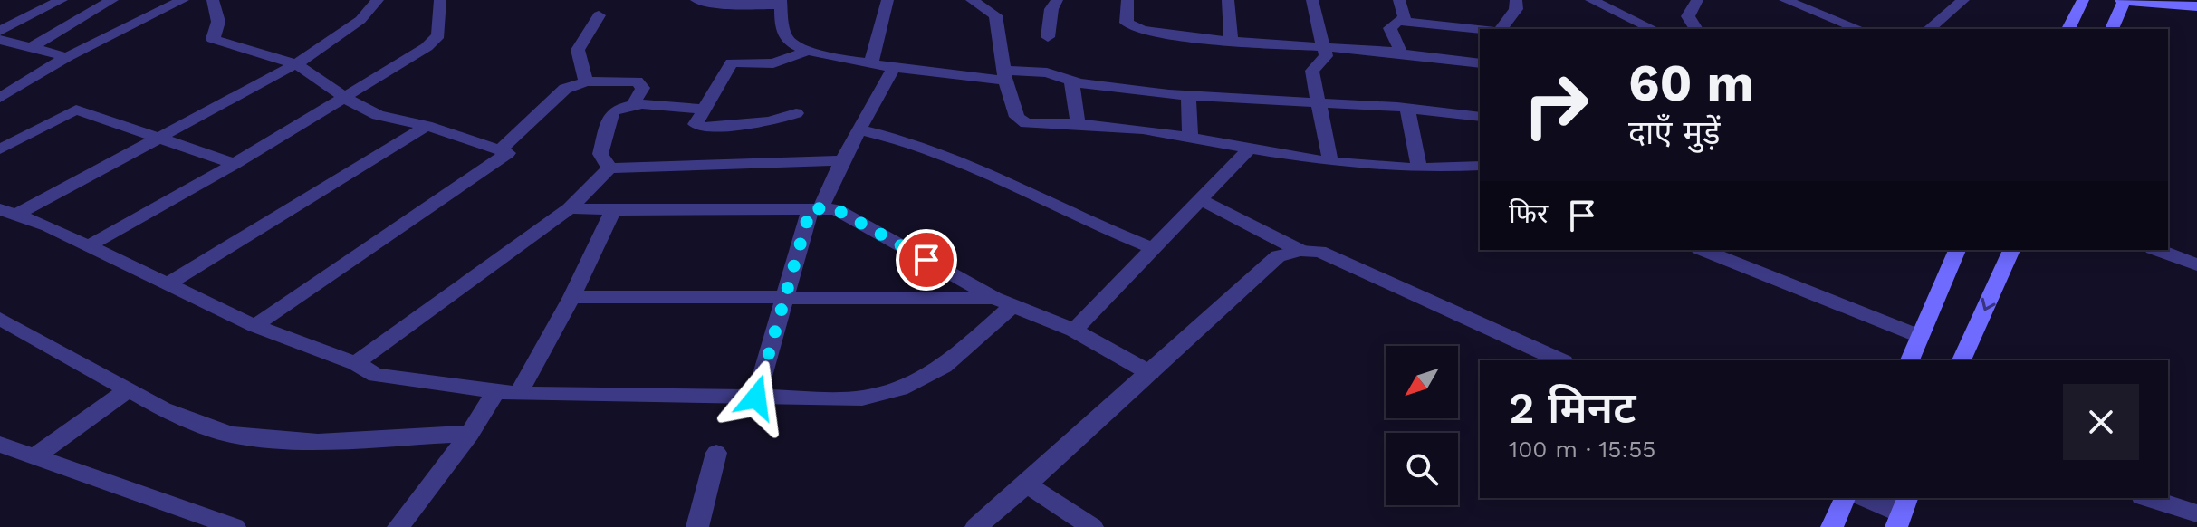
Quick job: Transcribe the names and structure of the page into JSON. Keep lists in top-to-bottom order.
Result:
{
  "north": "bottom left",
  "page": {
    "turn": ["60 m", "दाएँ मुड़ें"],
    "then": "फिर",
    "heading": ["2 मिनट", "100 m · 15:55"]
  }
}
